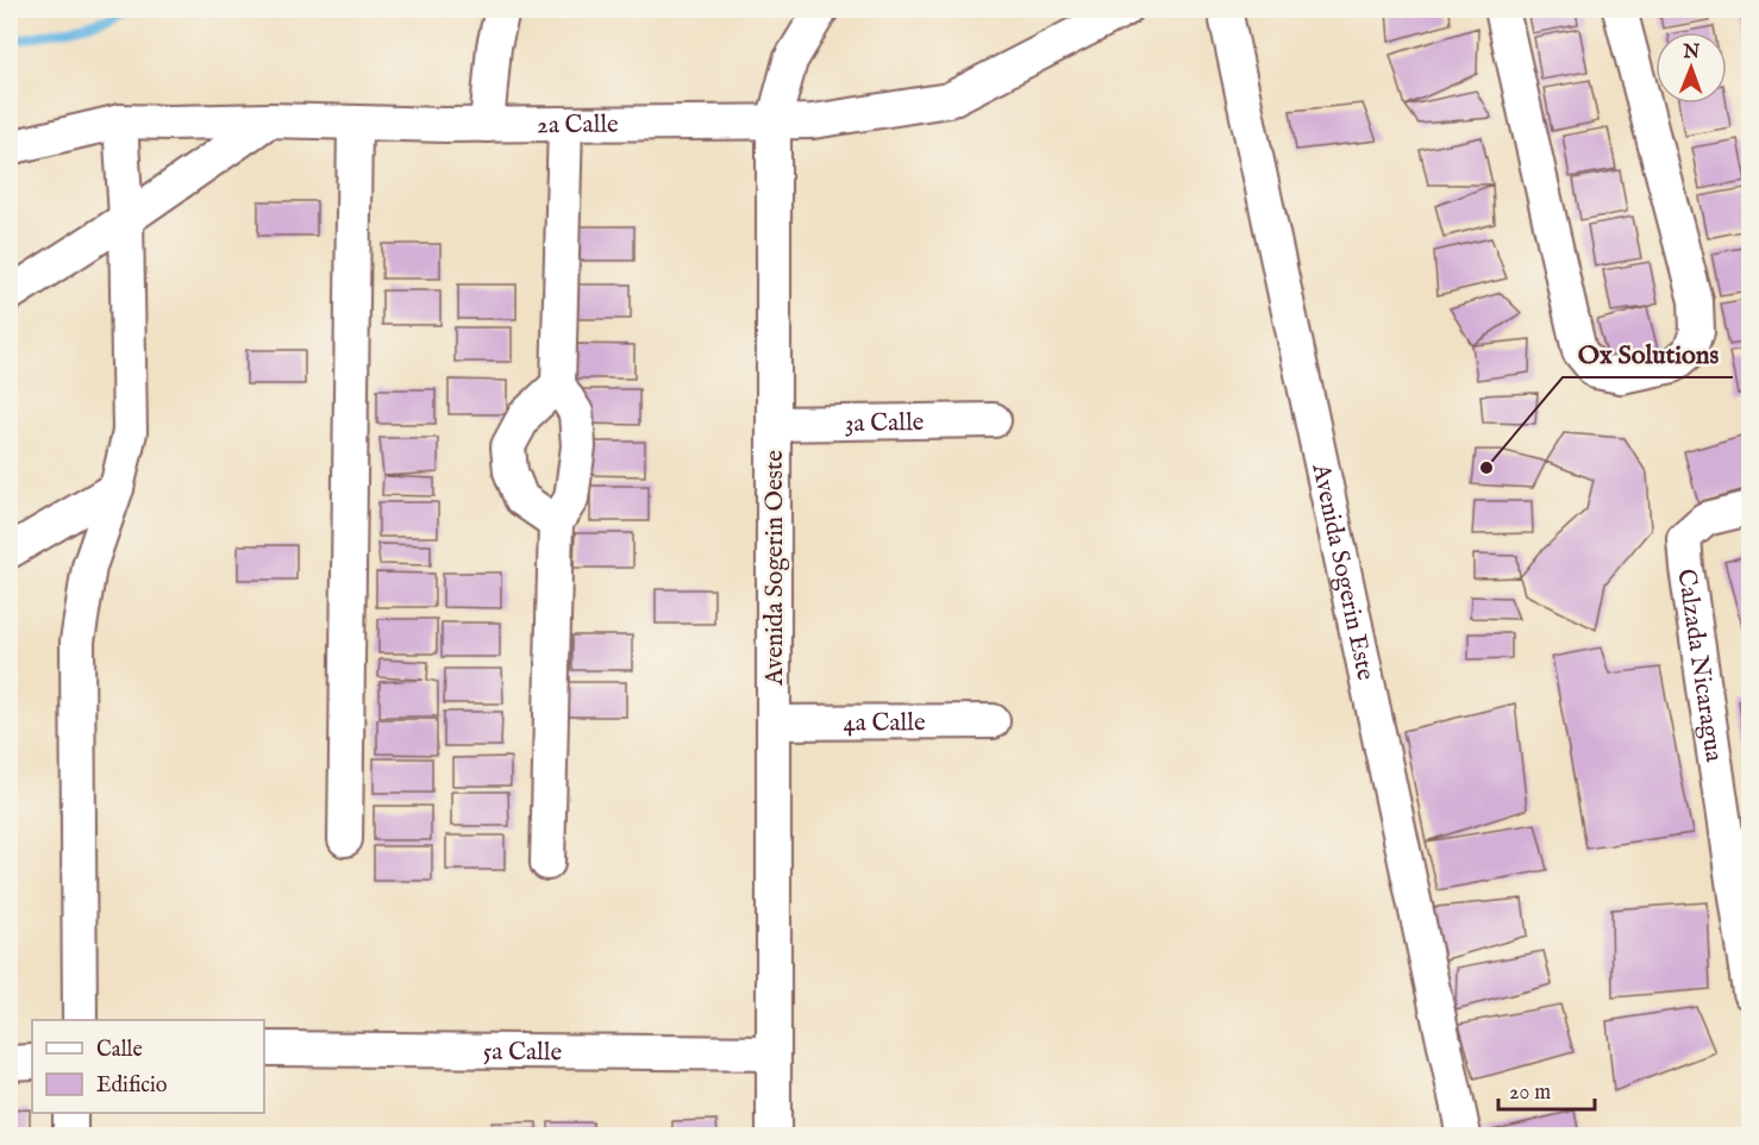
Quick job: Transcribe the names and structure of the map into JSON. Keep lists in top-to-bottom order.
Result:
{
  "streets": {
    "street": [
      "2a Calle",
      "3a Calle",
      "Avenida Sogerin Oeste",
      "Avenida Sogerin Este",
      "Calzada Nicaragua",
      "4a Calle",
      "5a Calle"
    ]
  },
  "crossings": [
    ["2a Calle", "Avenida Sogerin Oeste"],
    ["3a Calle", "Avenida Sogerin Oeste"],
    ["Avenida Sogerin Oeste", "4a Calle"],
    ["Avenida Sogerin Oeste", "5a Calle"]
  ],
  "places": ["Ox Solutions"],
  "legend": ["Calle", "Edificio"],
  "scale_bar": "20 m",
  "north": "top"
}
